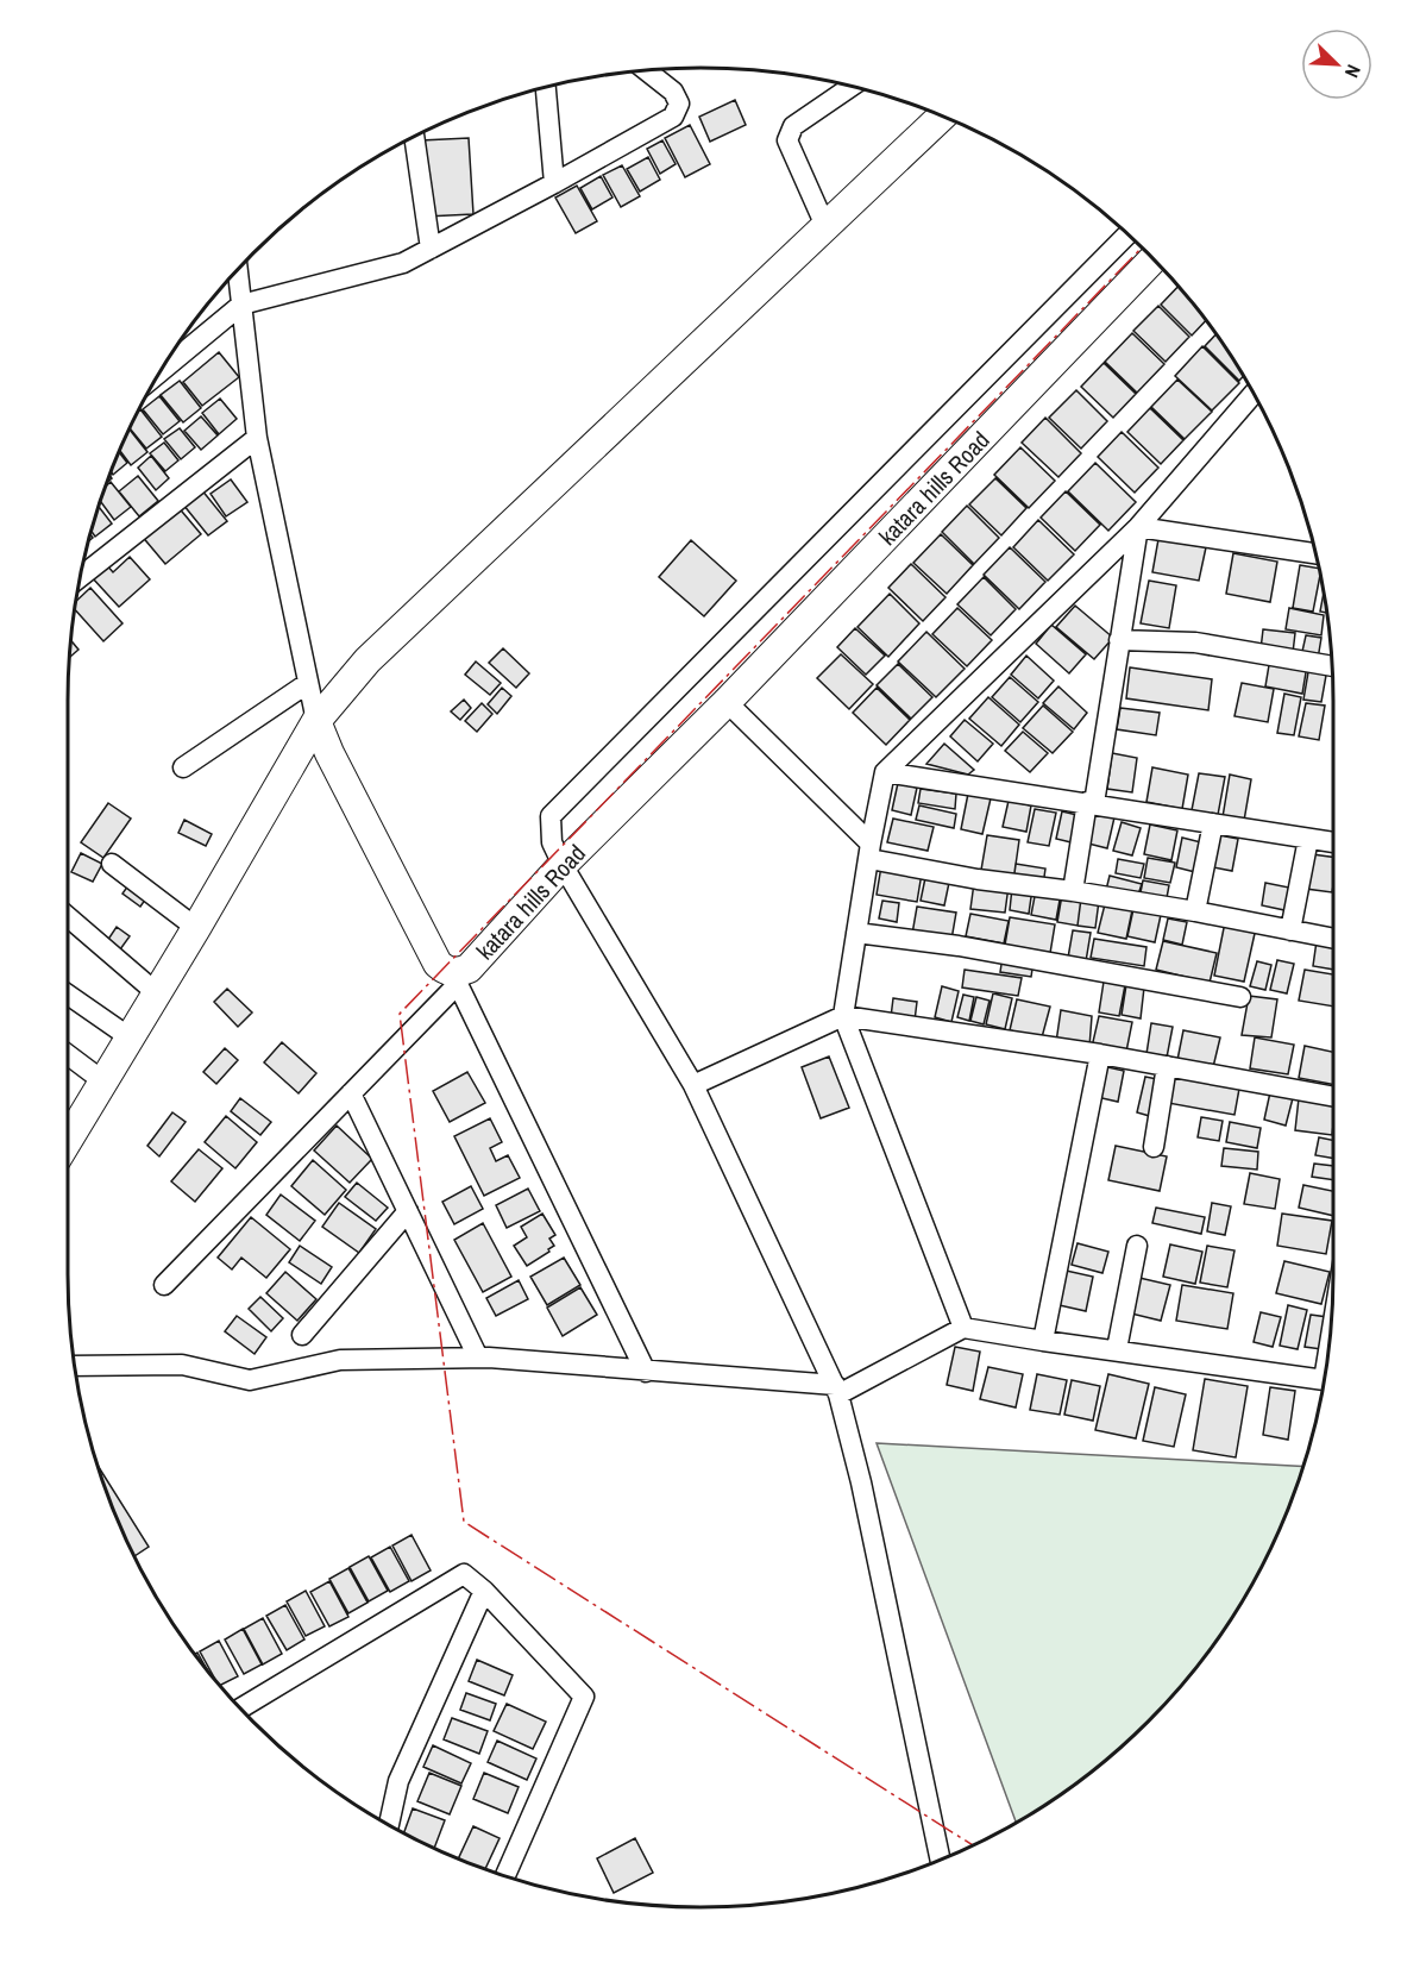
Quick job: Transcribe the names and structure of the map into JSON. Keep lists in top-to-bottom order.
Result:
{
  "streets": {
    "main road": ["katara hills Road"]
  },
  "north": "bottom right"
}
